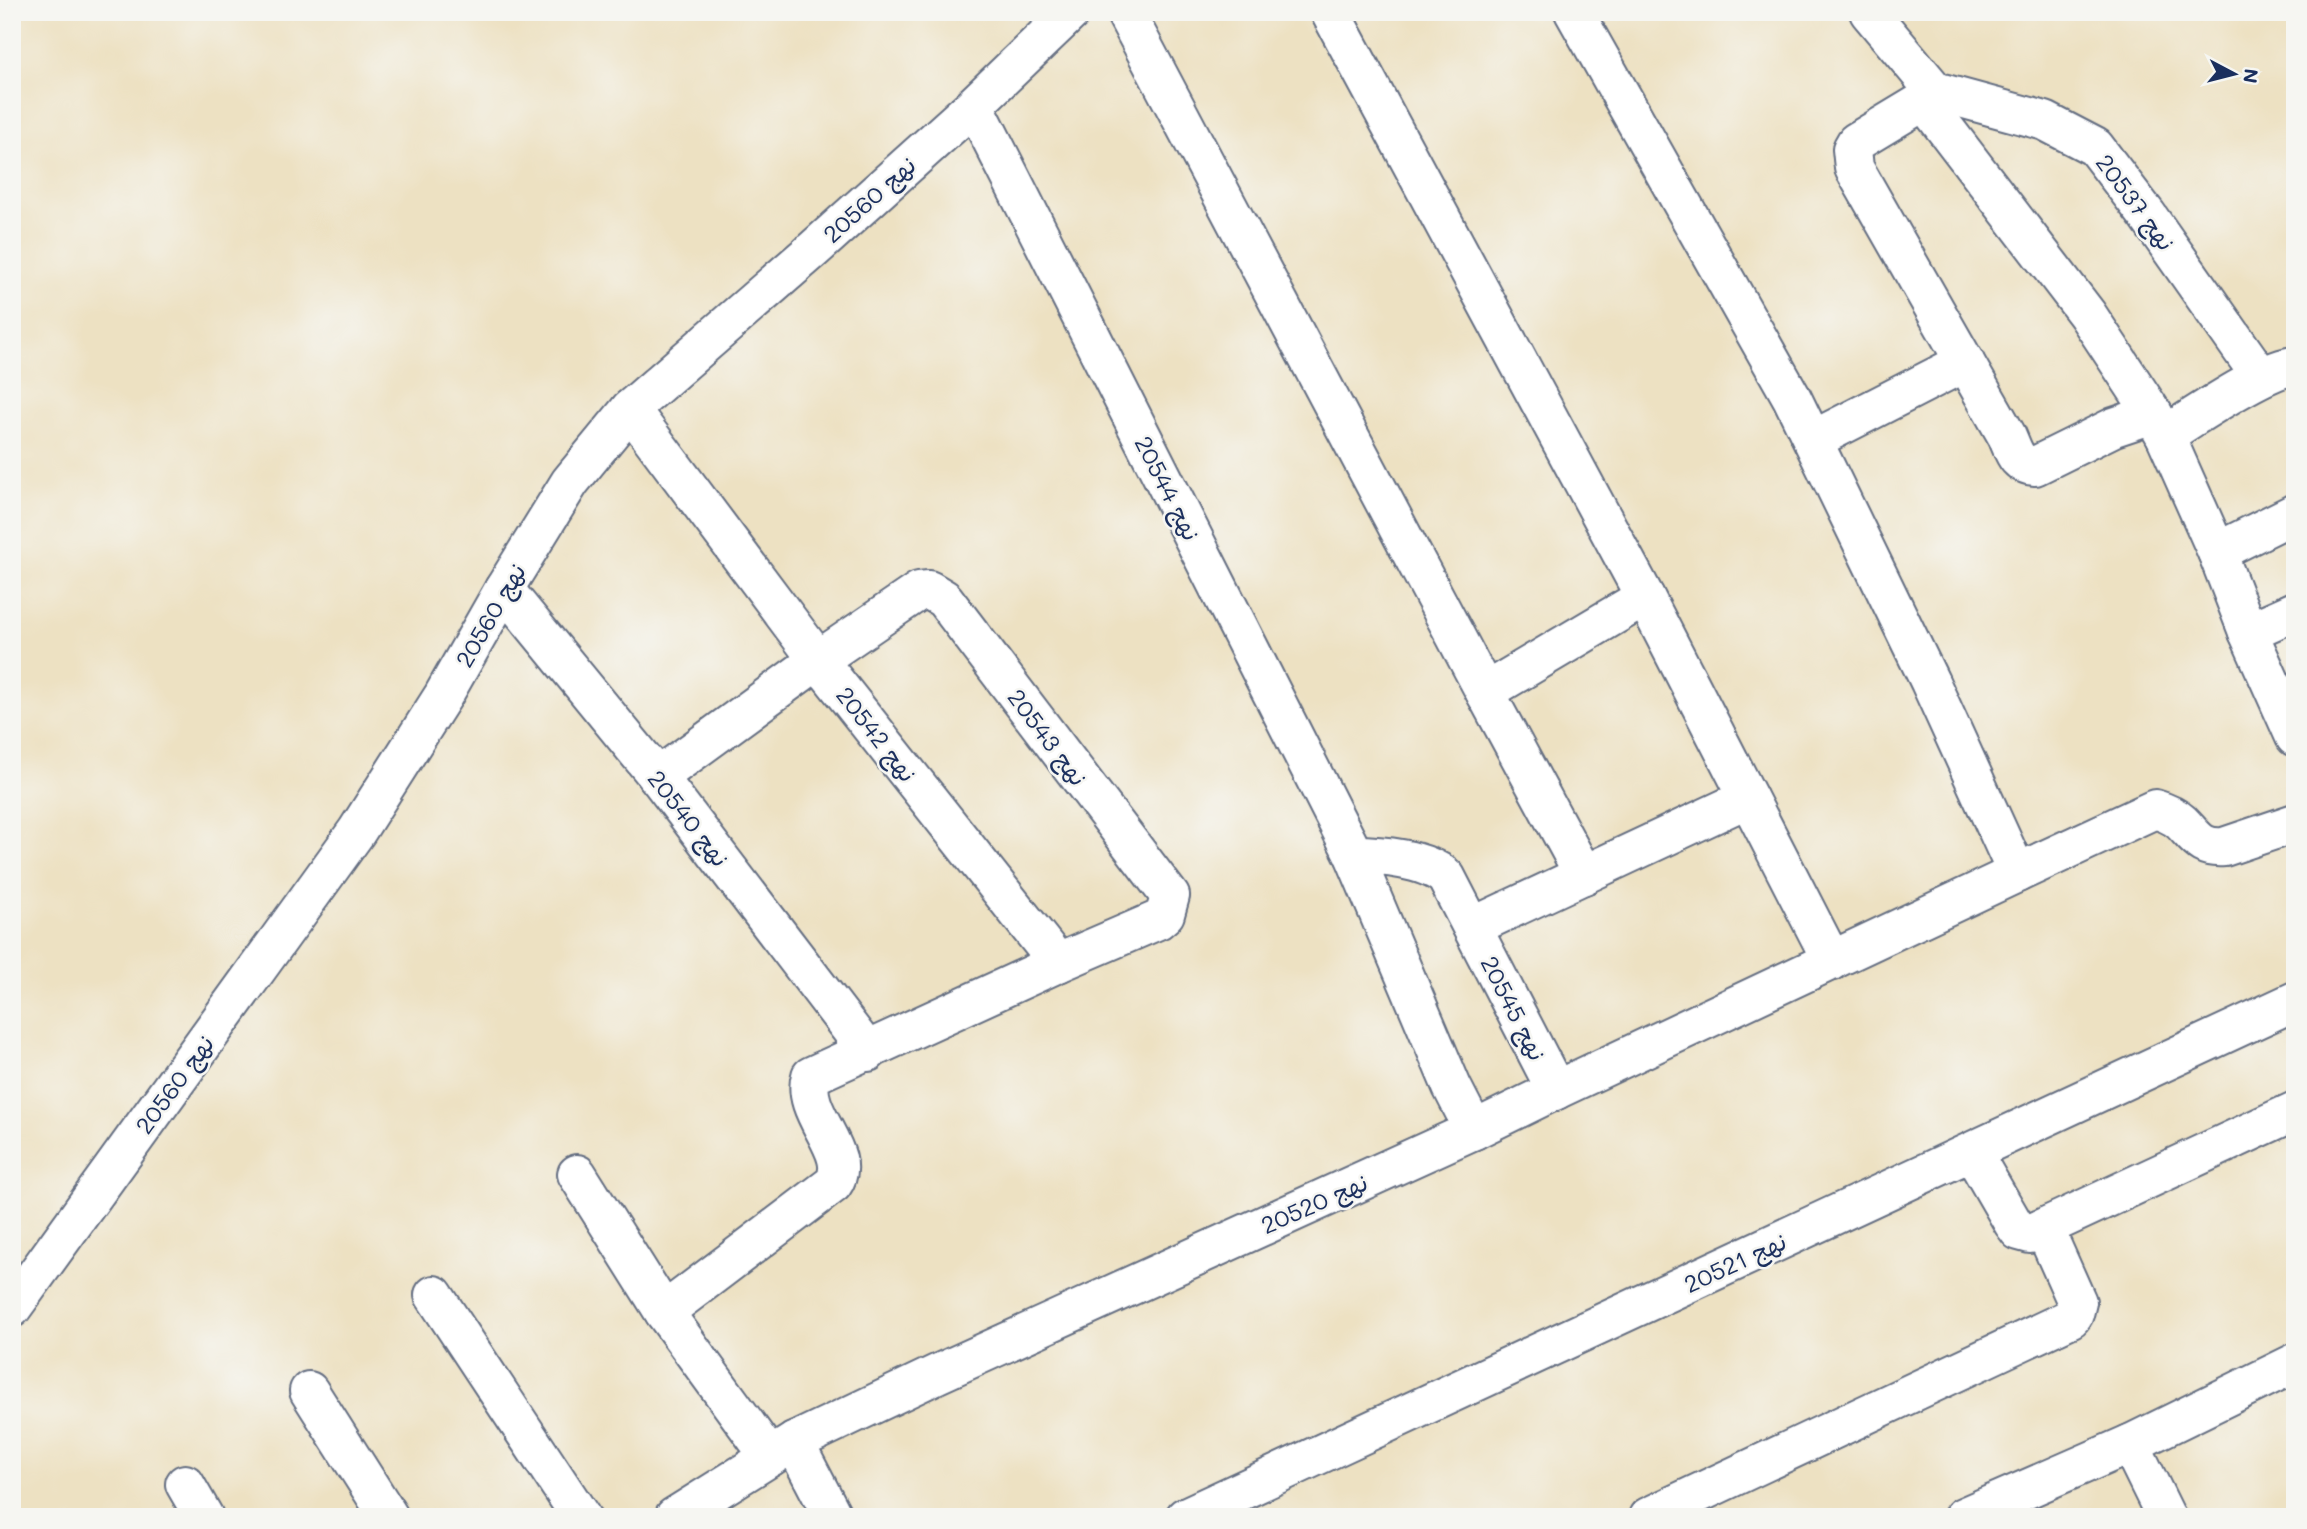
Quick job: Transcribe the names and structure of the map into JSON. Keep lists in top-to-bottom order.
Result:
{
  "streets": {
    "street": [
      "نهج 20560",
      "نهج 20537",
      "نهج 20544",
      "نهج 20542",
      "نهج 20543",
      "نهج 20540",
      "نهج 20545",
      "نهج 20520",
      "نهج 20521"
    ]
  },
  "crossings": [
    ["نهج 20560", "نهج 20544"],
    ["نهج 20560", "نهج 20542"],
    ["نهج 20560", "نهج 20540"],
    ["نهج 20544", "نهج 20545"],
    ["نهج 20544", "نهج 20520"],
    ["نهج 20542", "نهج 20543"],
    ["نهج 20545", "نهج 20520"]
  ],
  "north": "right"
}
